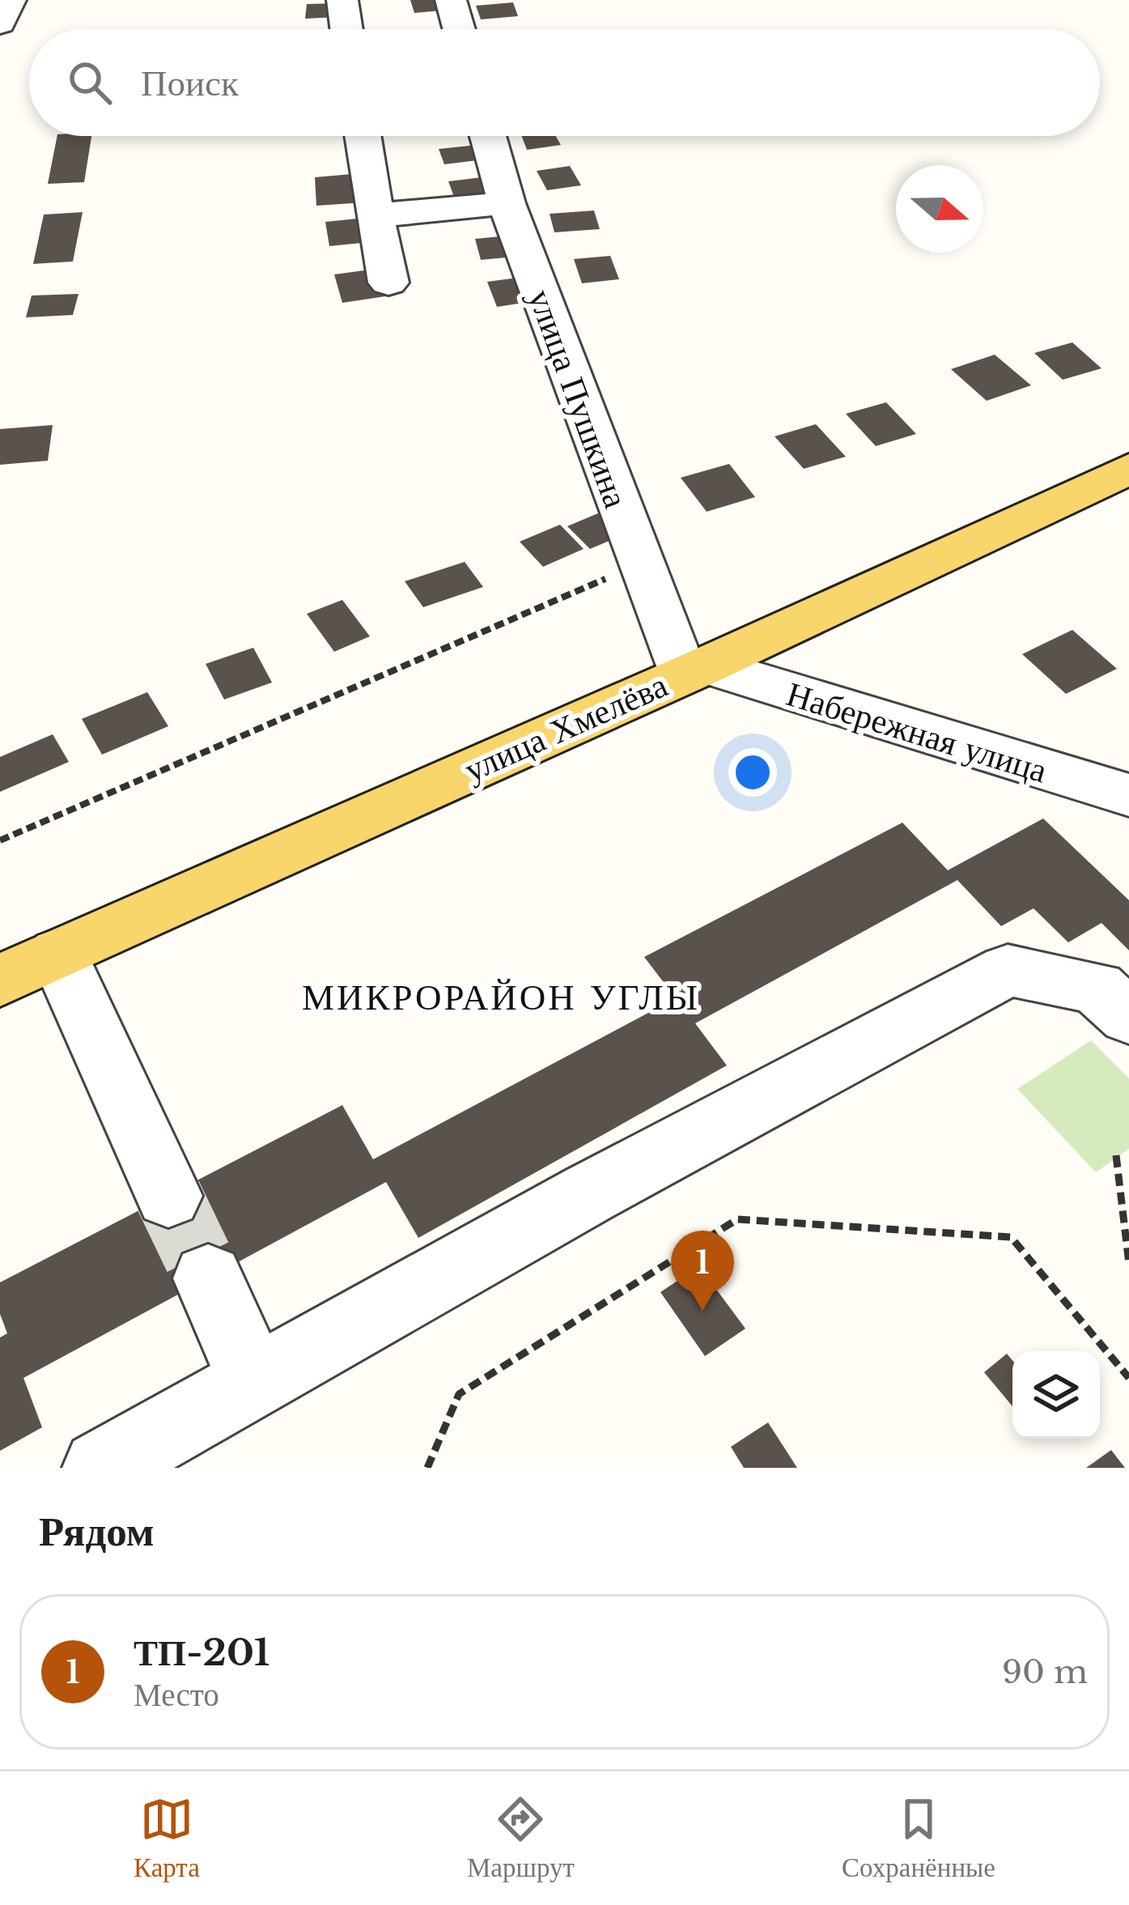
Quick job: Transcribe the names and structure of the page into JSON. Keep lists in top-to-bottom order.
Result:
{
  "streets": {
    "main road": ["улица Хмелёва"],
    "street": ["улица Пушкина", "Набережная улица"]
  },
  "crossings": [
    ["улица Пушкина", "улица Хмелёва"],
    ["улица Пушкина", "Набережная улица"],
    ["улица Хмелёва", "Набережная улица"]
  ],
  "districts": ["МИКРОРАЙОН УГЛЫ"],
  "north": "right",
  "page": {
    "search": "Поиск",
    "pins": "1",
    "heading": "Рядом",
    "list": [
      {
        "mark": "1",
        "name": "ТП-201",
        "note": "Место",
        "value": "90 m"
      }
    ],
    "nav": ["Карта", "Маршрут", "Сохранённые"]
  }
}
